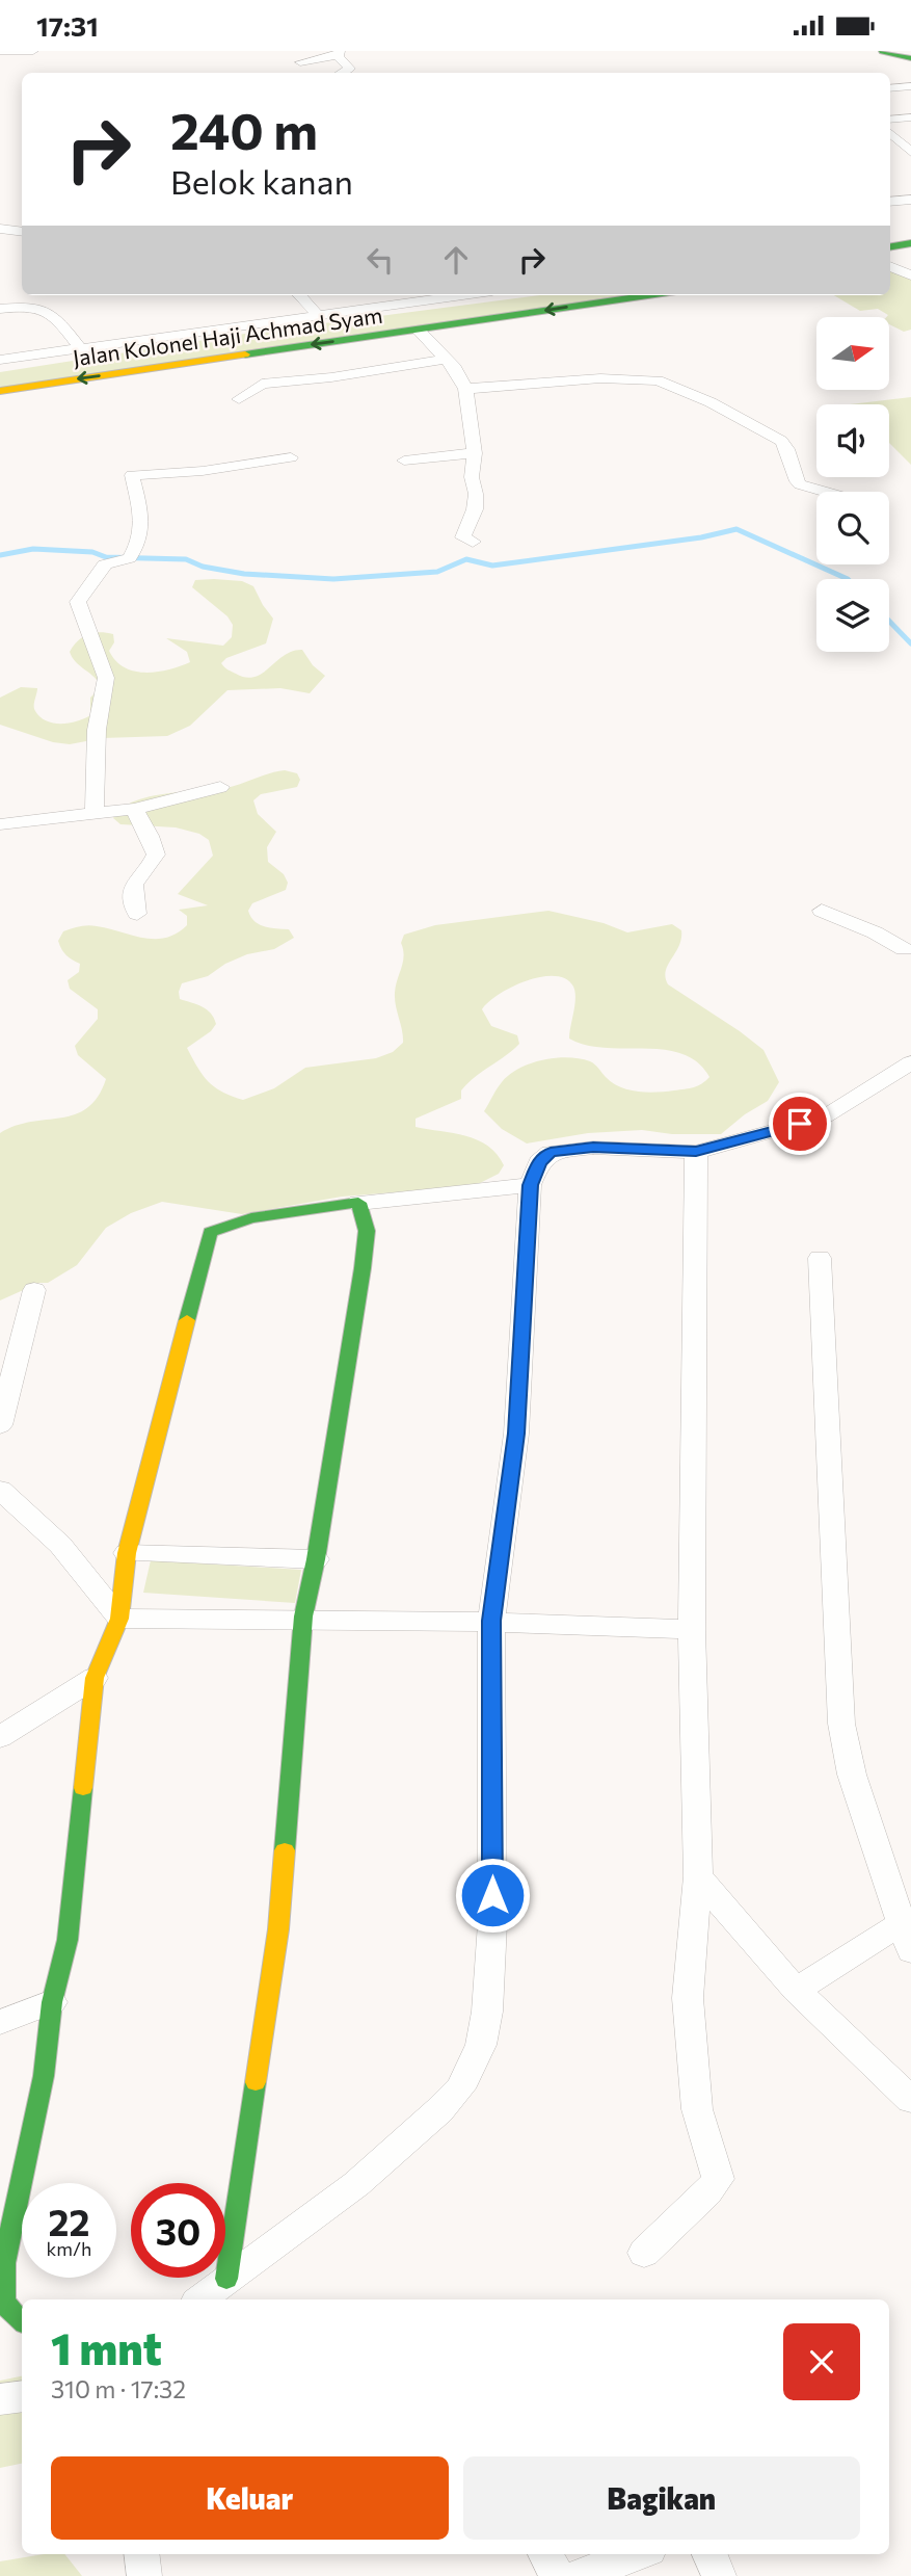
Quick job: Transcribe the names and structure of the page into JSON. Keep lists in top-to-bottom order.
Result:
{
  "streets": {
    "street": ["Jalan Kolonel Haji Achmad Syam"]
  },
  "north": "right",
  "page": {
    "status": "17:31",
    "turn": ["240 m", "Belok kanan"],
    "speed": "22 km/h",
    "limit": "30",
    "heading": ["1 mnt", "310 m · 17:32"],
    "buttons": ["Keluar", "Bagikan"]
  }
}
